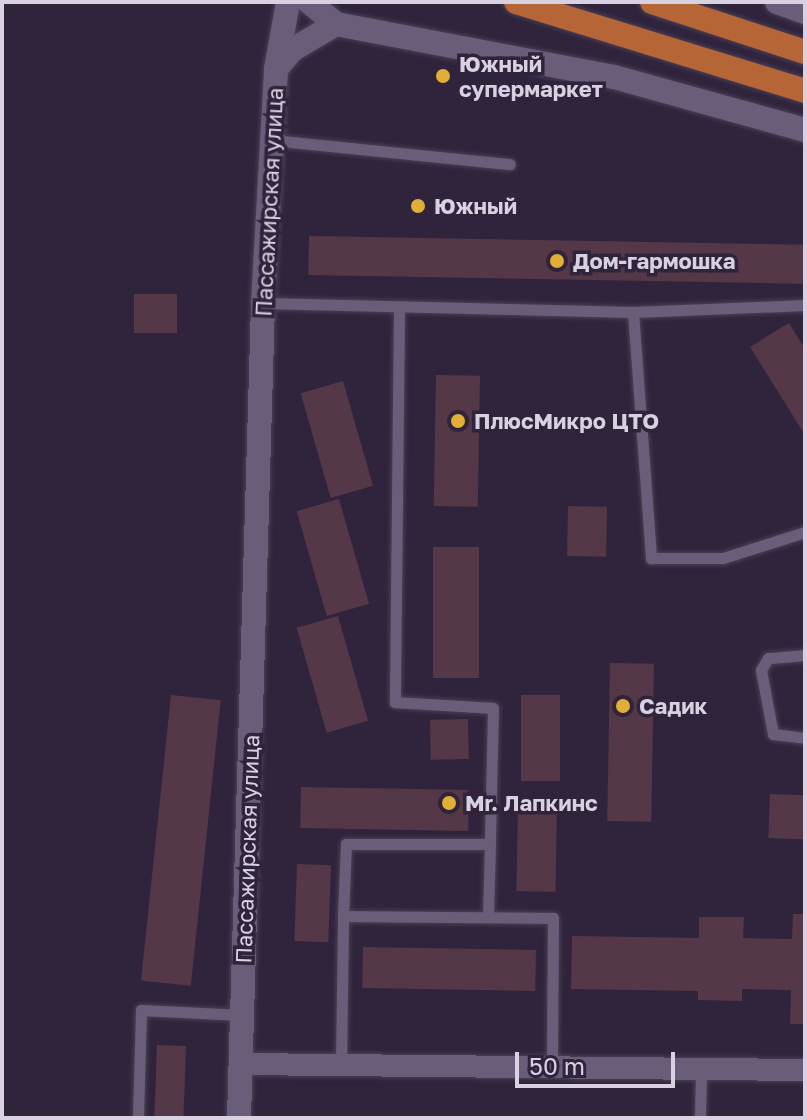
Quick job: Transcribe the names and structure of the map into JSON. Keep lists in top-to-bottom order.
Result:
{
  "streets": {
    "street": ["Пассажирская улица"]
  },
  "places": [
    "Южный супермаркет",
    "Южный",
    "Дом-гармошка",
    "ПлюсМикро ЦТО",
    "Садик",
    "Mr. Лапкинс"
  ],
  "scale_bar": "50 m"
}
